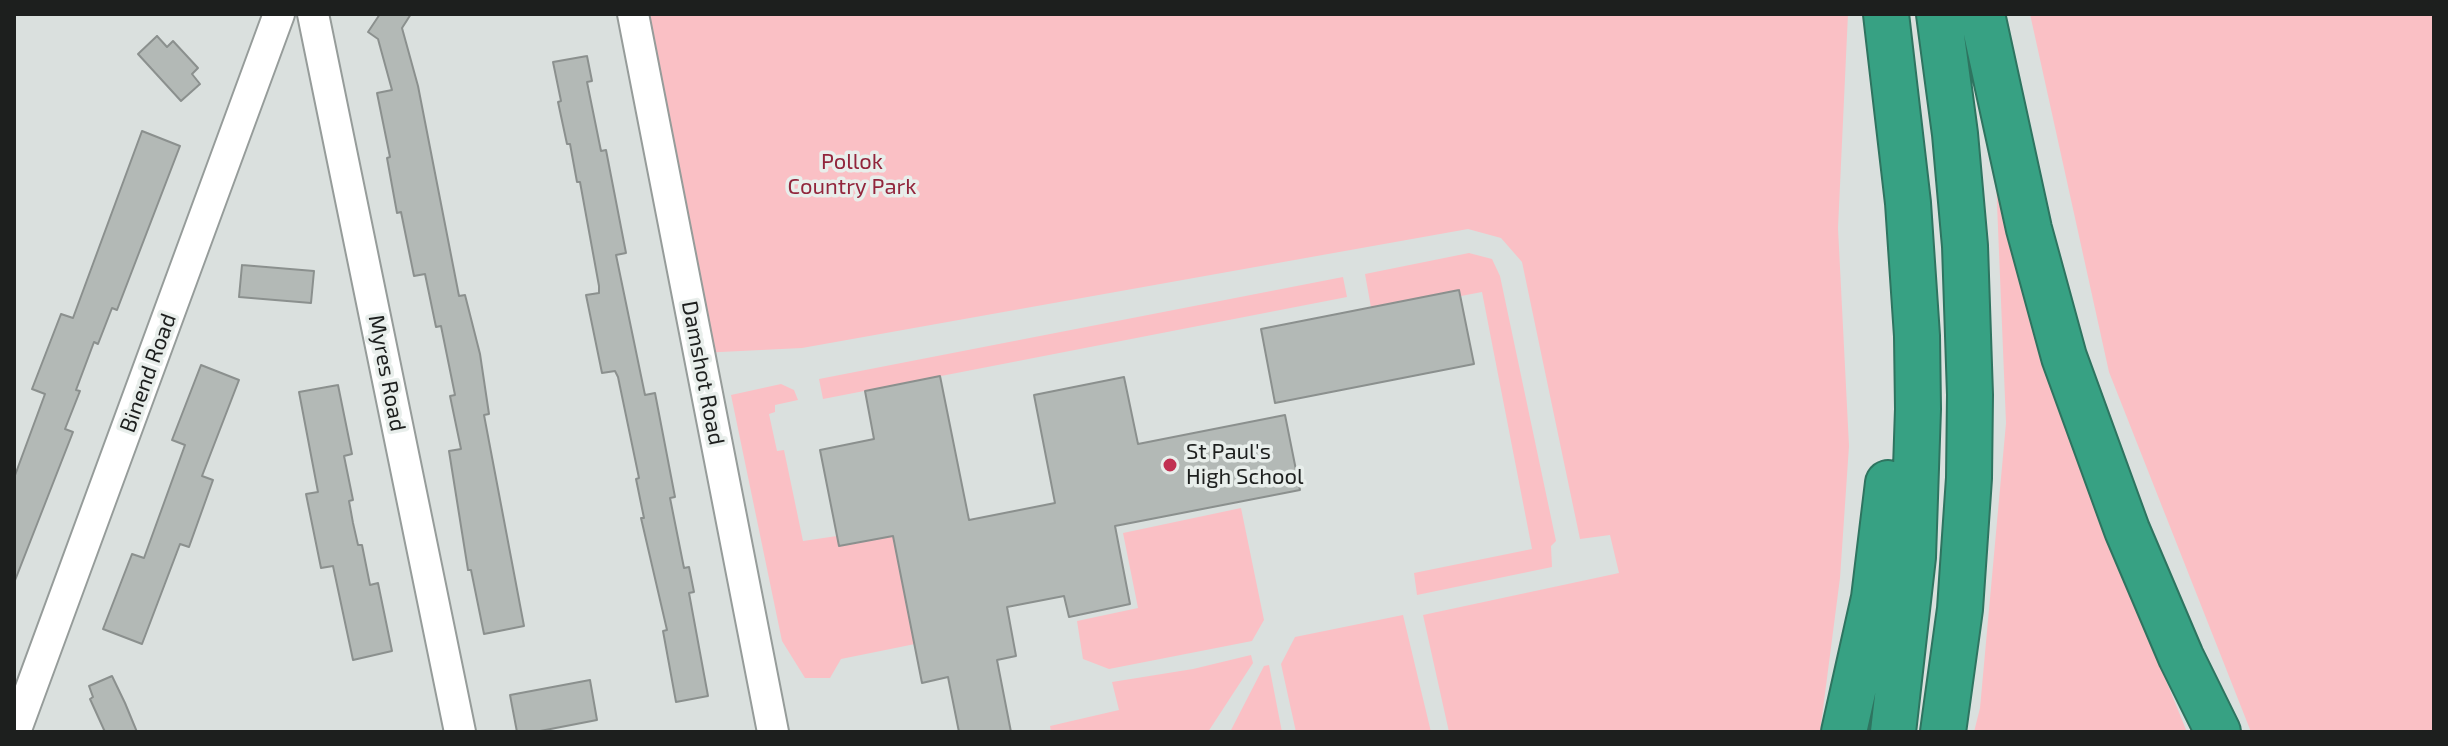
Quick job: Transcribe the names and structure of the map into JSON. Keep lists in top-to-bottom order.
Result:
{
  "streets": {
    "street": ["Binend Road", "Myres Road", "Damshot Road"]
  },
  "parks": ["Pollok Country Park"],
  "places": ["St Paul's High School"]
}
